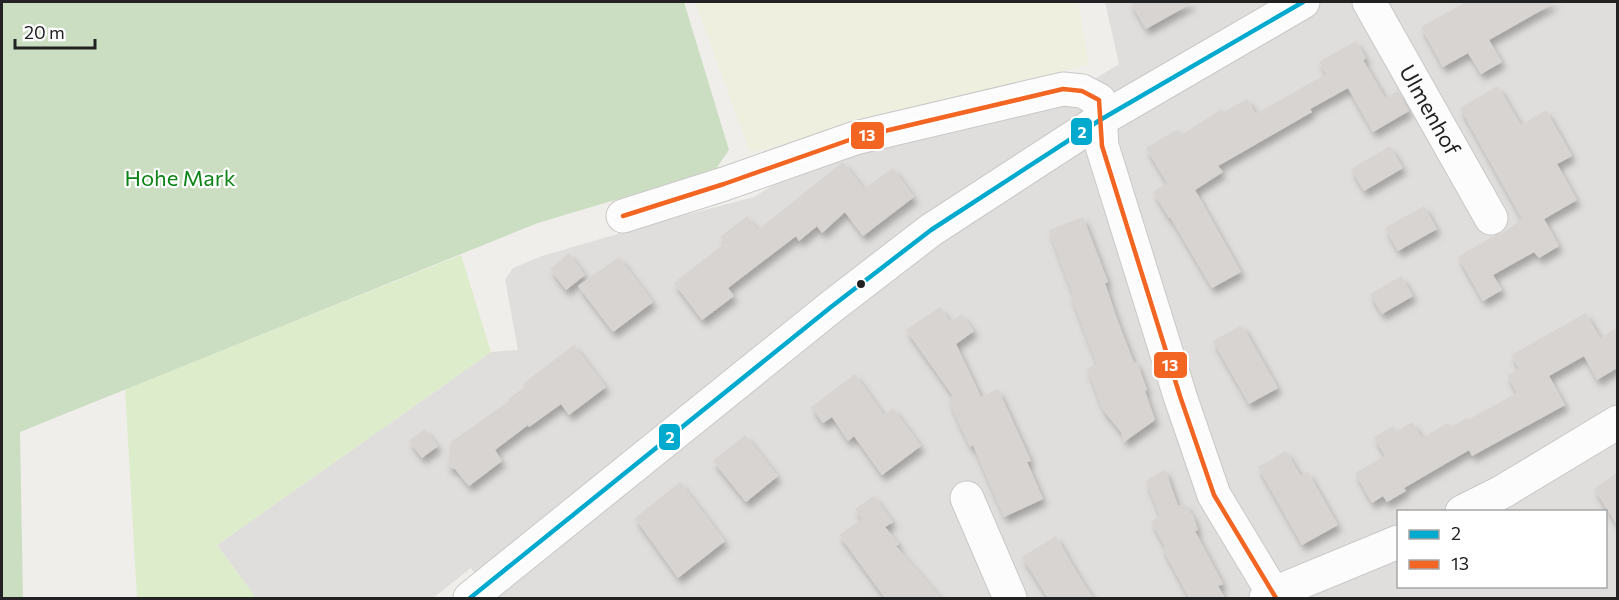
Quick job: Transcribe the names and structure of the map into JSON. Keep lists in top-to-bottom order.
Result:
{
  "streets": {
    "street": ["Ulmenhof"]
  },
  "parks": ["Hohe Mark"],
  "lines": ["transit line 2", "transit line 13"],
  "legend": ["2", "13"],
  "scale_bar": "20 m"
}
